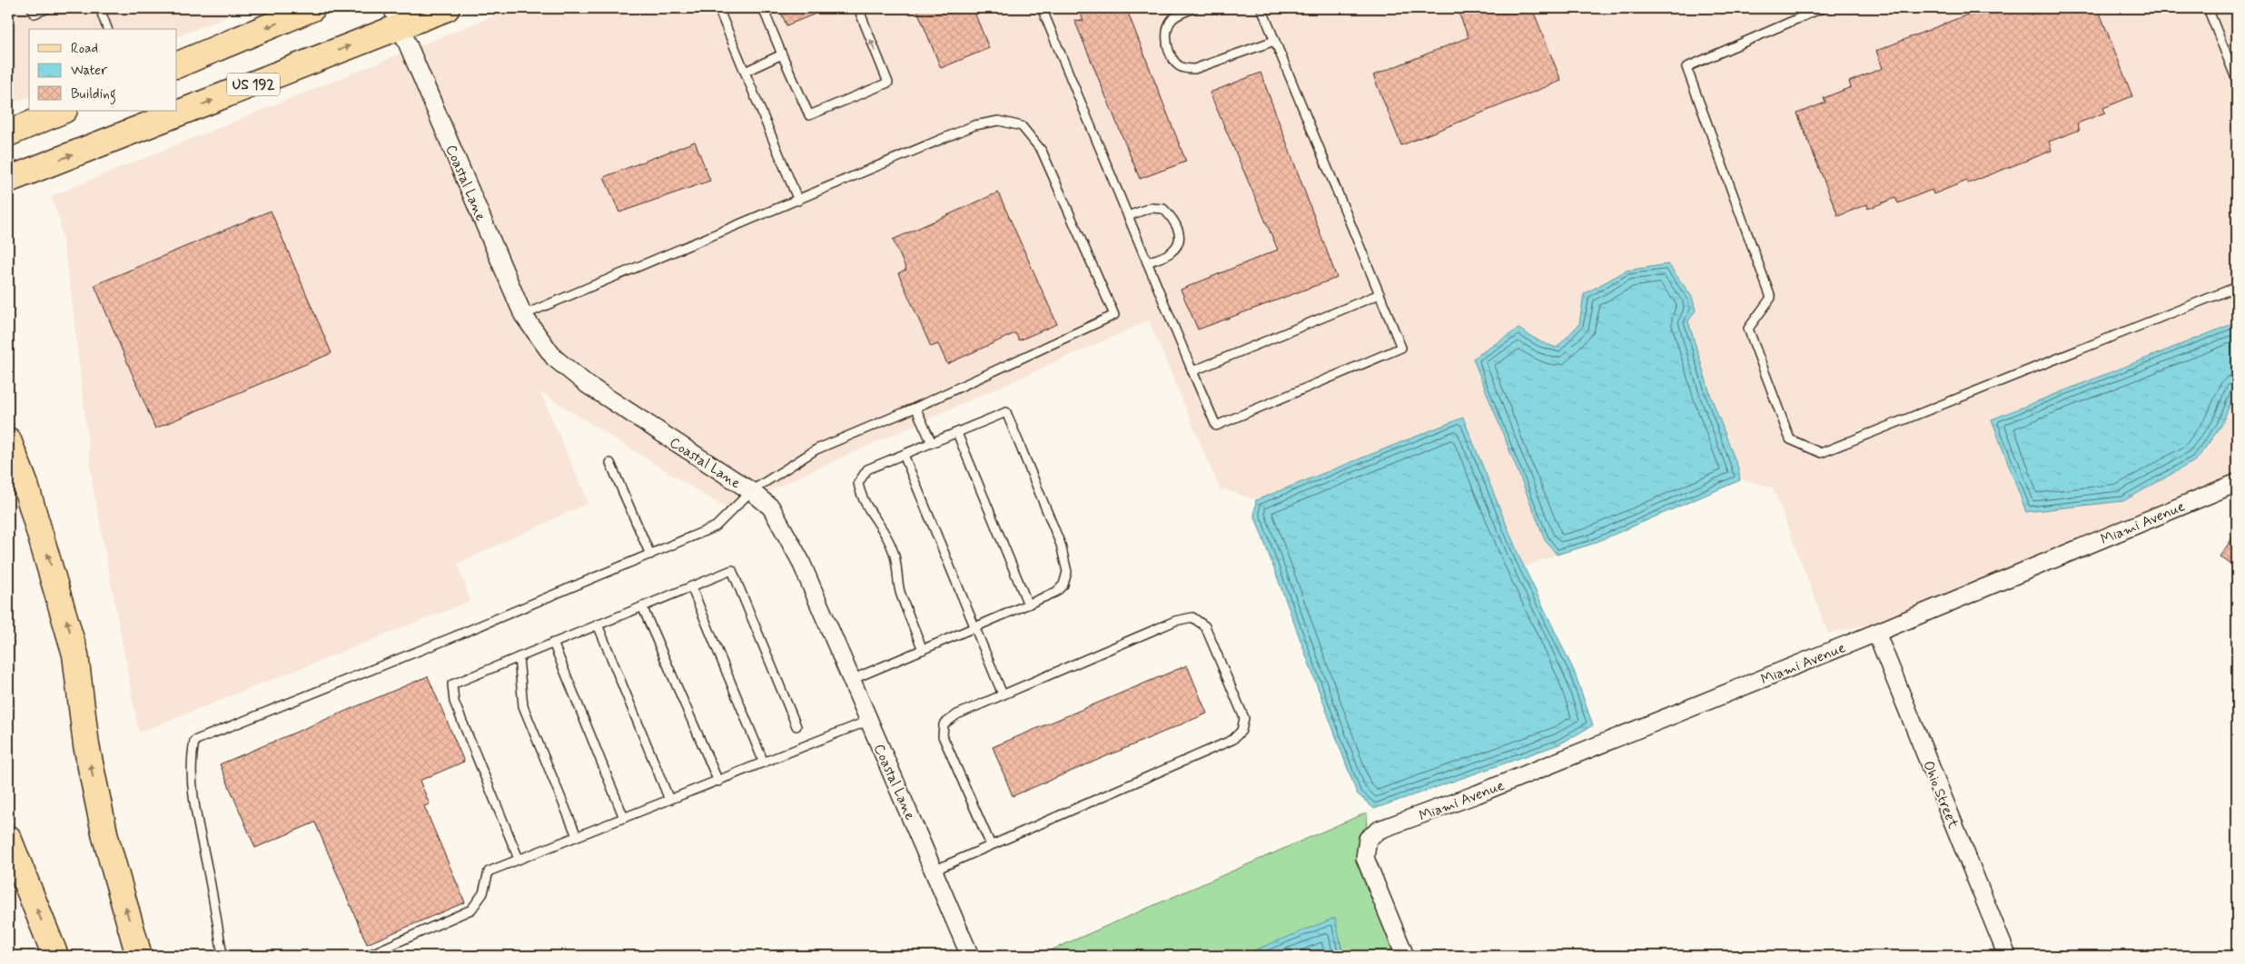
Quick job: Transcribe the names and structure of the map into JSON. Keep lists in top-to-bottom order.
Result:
{
  "streets": {
    "main road": ["US 192"],
    "street": ["Coastal Lane", "Miami Avenue", "Ohio Street"]
  },
  "crossings": [
    ["US 192", "Coastal Lane"],
    ["Miami Avenue", "Ohio Street"]
  ],
  "legend": ["Road", "Water", "Building"]
}
